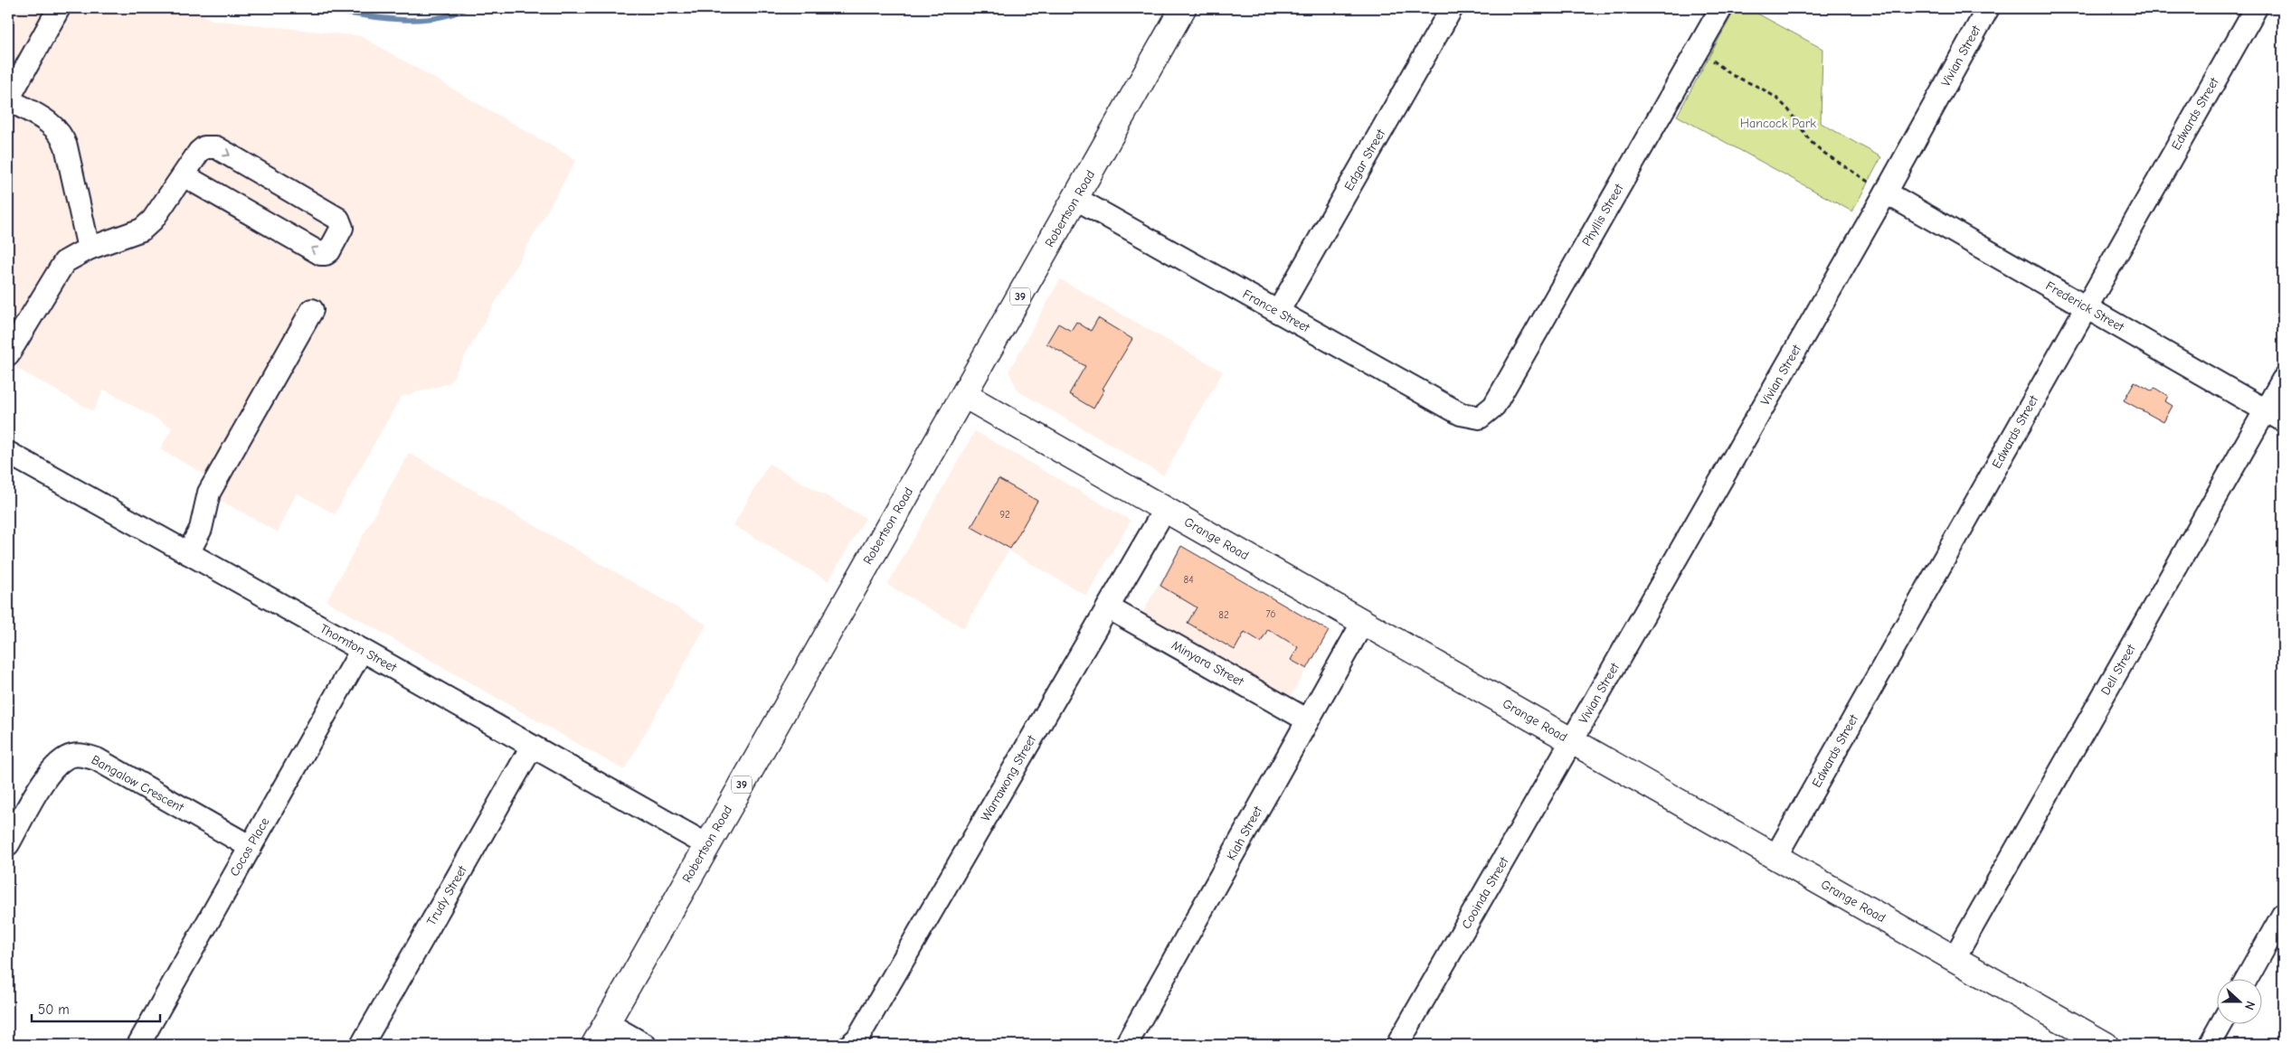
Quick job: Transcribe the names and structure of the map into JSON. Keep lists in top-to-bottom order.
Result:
{
  "streets": {
    "main road": ["Robertson Road", "39", "Grange Road"],
    "street": [
      "Vivian Street",
      "Edwards Street",
      "Edgar Street",
      "Phyllis Street",
      "Frederick Street",
      "France Street",
      "Thornton Street",
      "Minyara Street",
      "Dell Street",
      "Warrawong Street",
      "Bangalow Crescent",
      "Kiah Street",
      "Cocos Place",
      "Cooinda Street",
      "Trudy Street"
    ]
  },
  "crossings": [
    ["Vivian Street", "Frederick Street"],
    ["Vivian Street", "Grange Road"],
    ["Vivian Street", "Cooinda Street"],
    ["Edwards Street", "Frederick Street"],
    ["Edwards Street", "Grange Road"],
    ["Edgar Street", "France Street"],
    ["Robertson Road", "France Street"],
    ["Robertson Road", "Grange Road"],
    ["Robertson Road", "Thornton Street"],
    ["Phyllis Street", "France Street"],
    ["Frederick Street", "Dell Street"],
    ["Grange Road", "Dell Street"],
    ["Grange Road", "Warrawong Street"],
    ["Grange Road", "Kiah Street"],
    ["Grange Road", "Cooinda Street"],
    ["Thornton Street", "Cocos Place"],
    ["Thornton Street", "Trudy Street"],
    ["Minyara Street", "Warrawong Street"],
    ["Minyara Street", "Kiah Street"],
    ["Bangalow Crescent", "Cocos Place"]
  ],
  "parks": ["Hancock Park"],
  "house_numbers": [
    "92",
    "84",
    "76",
    "82"
  ],
  "scale_bar": "50 m",
  "north": "right"
}
